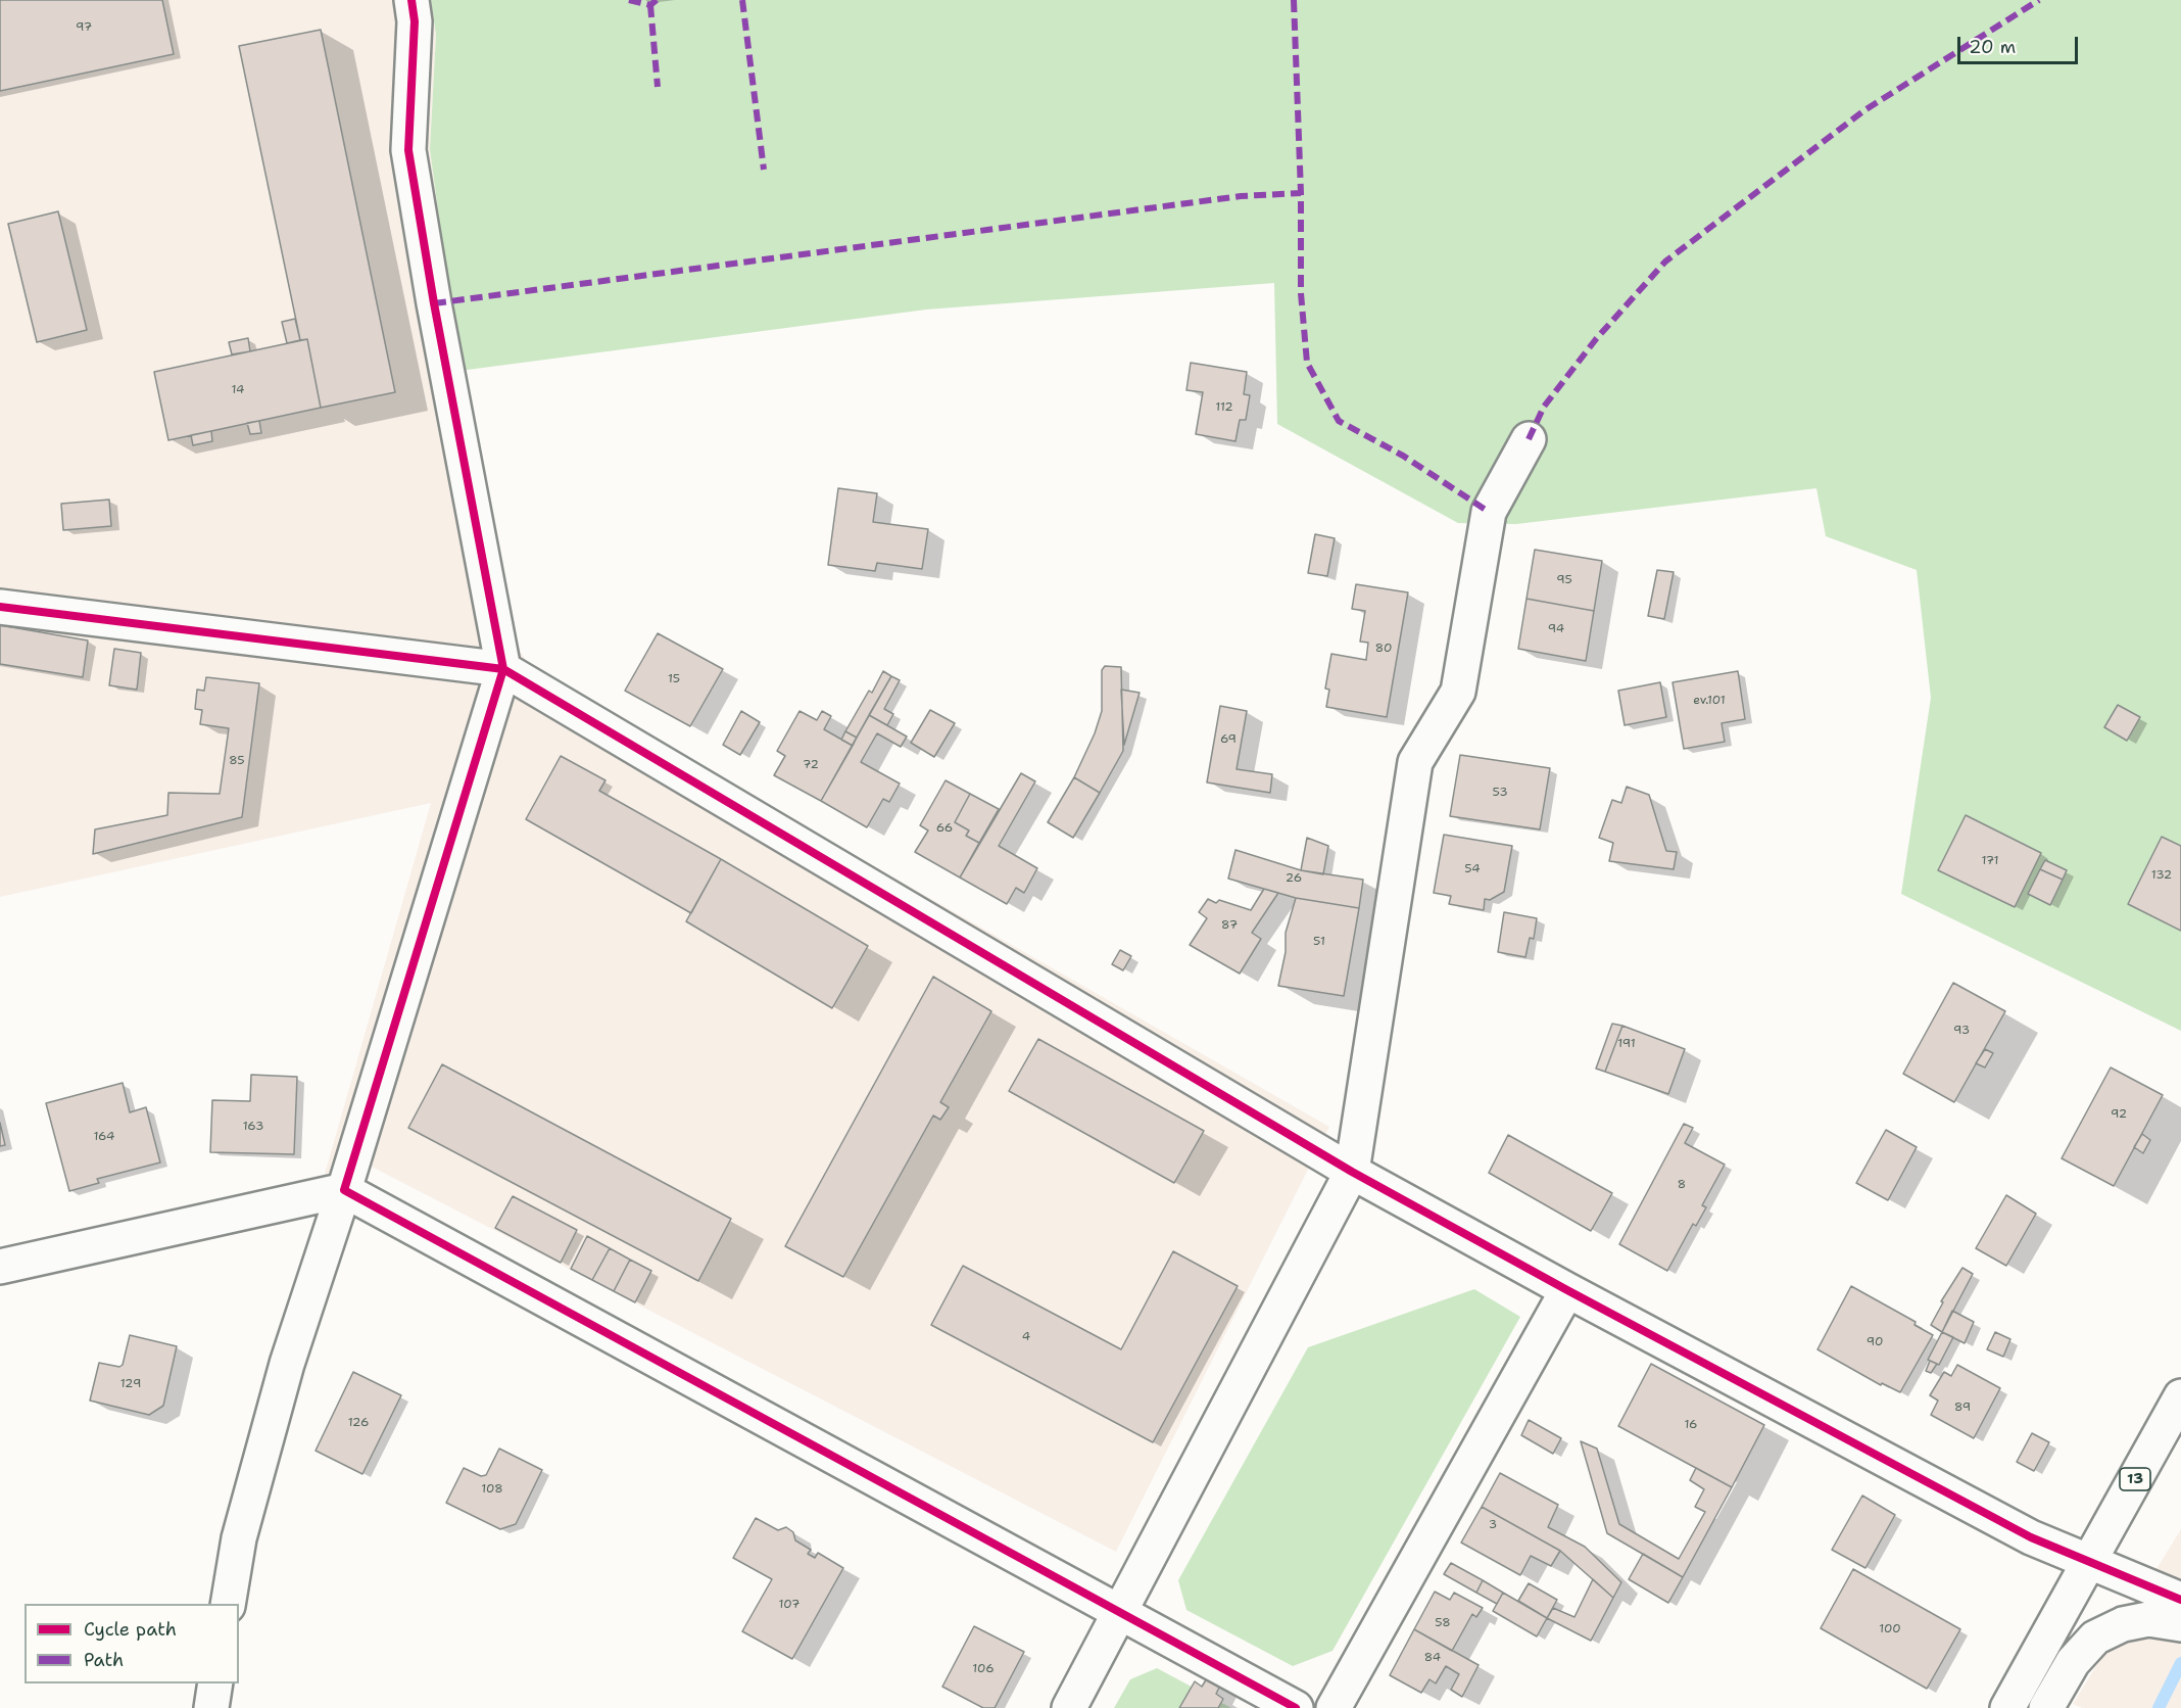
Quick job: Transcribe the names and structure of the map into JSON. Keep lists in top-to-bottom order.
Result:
{
  "streets": {
    "street": ["13"]
  },
  "house_numbers": [
    "97",
    "14",
    "112",
    "95",
    "94",
    "80",
    "15",
    "ev.101",
    "69",
    "85",
    "72",
    "53",
    "66",
    "171",
    "54",
    "132",
    "26",
    "87",
    "51",
    "93",
    "191",
    "92",
    "163",
    "164",
    "8",
    "4",
    "90",
    "129",
    "89",
    "126",
    "16",
    "108",
    "3",
    "107",
    "58",
    "100",
    "84",
    "106"
  ],
  "legend": ["Cycle path", "Path"],
  "scale_bar": "20 m"
}
